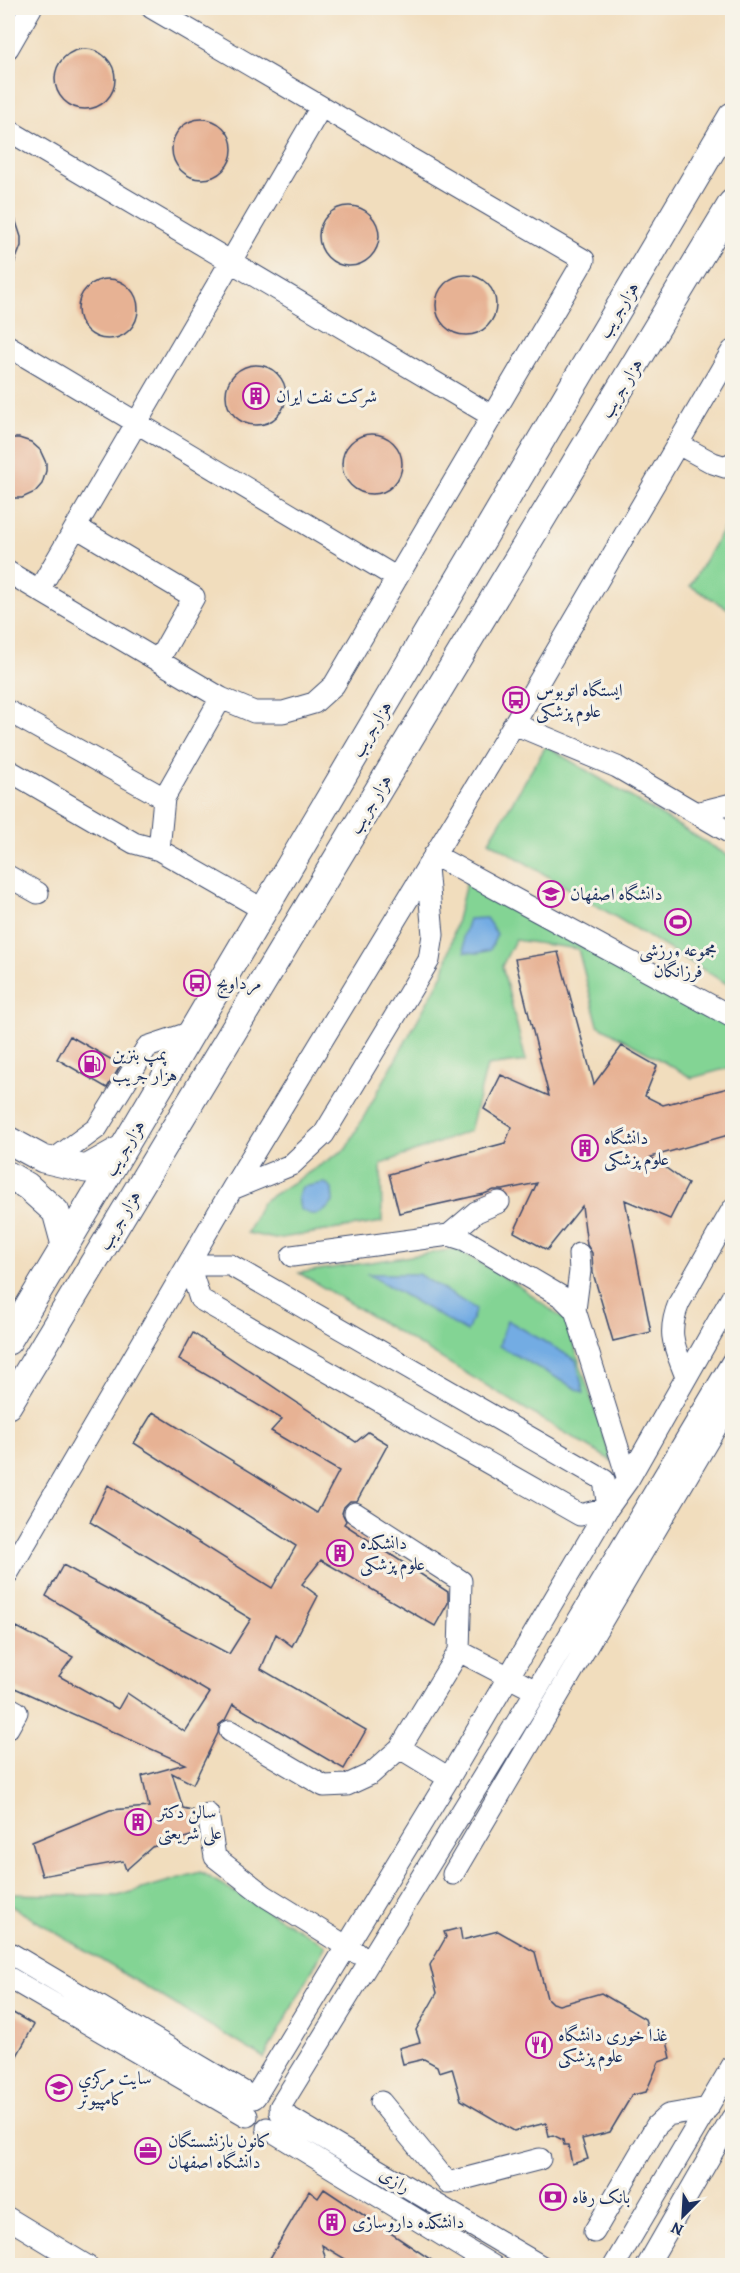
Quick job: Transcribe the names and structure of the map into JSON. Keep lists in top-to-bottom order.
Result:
{
  "streets": {
    "main road": ["هزارجریب", "هزار جریب"],
    "street": ["رازی"]
  },
  "places": {
    "building": [
      "شرکت نفت ایران",
      "دانشگاه علوم پزشکی",
      "دانشکده علوم پزشکی",
      "سالن دکتر علی شریعتی",
      "دانشکده داروسازی"
    ],
    "bus stop": ["ایستگاه اتوبوس علوم پزشکی", "مرداویج"],
    "school or university": ["دانشگاه اصفهان", "سايت مرکزي کامپيوتر"],
    "sports": ["مجموعه ورزشی فرزانگان"],
    "fuel station": ["پمپ بنزین هزار جریب"],
    "restaurant": ["غذا خوری دانشگاه علوم پزشکی"],
    "office": ["کانون بازنشستگان دانشگاه اصفهان"],
    "bank": ["بانک رفاه"]
  },
  "north": "bottom left"
}
